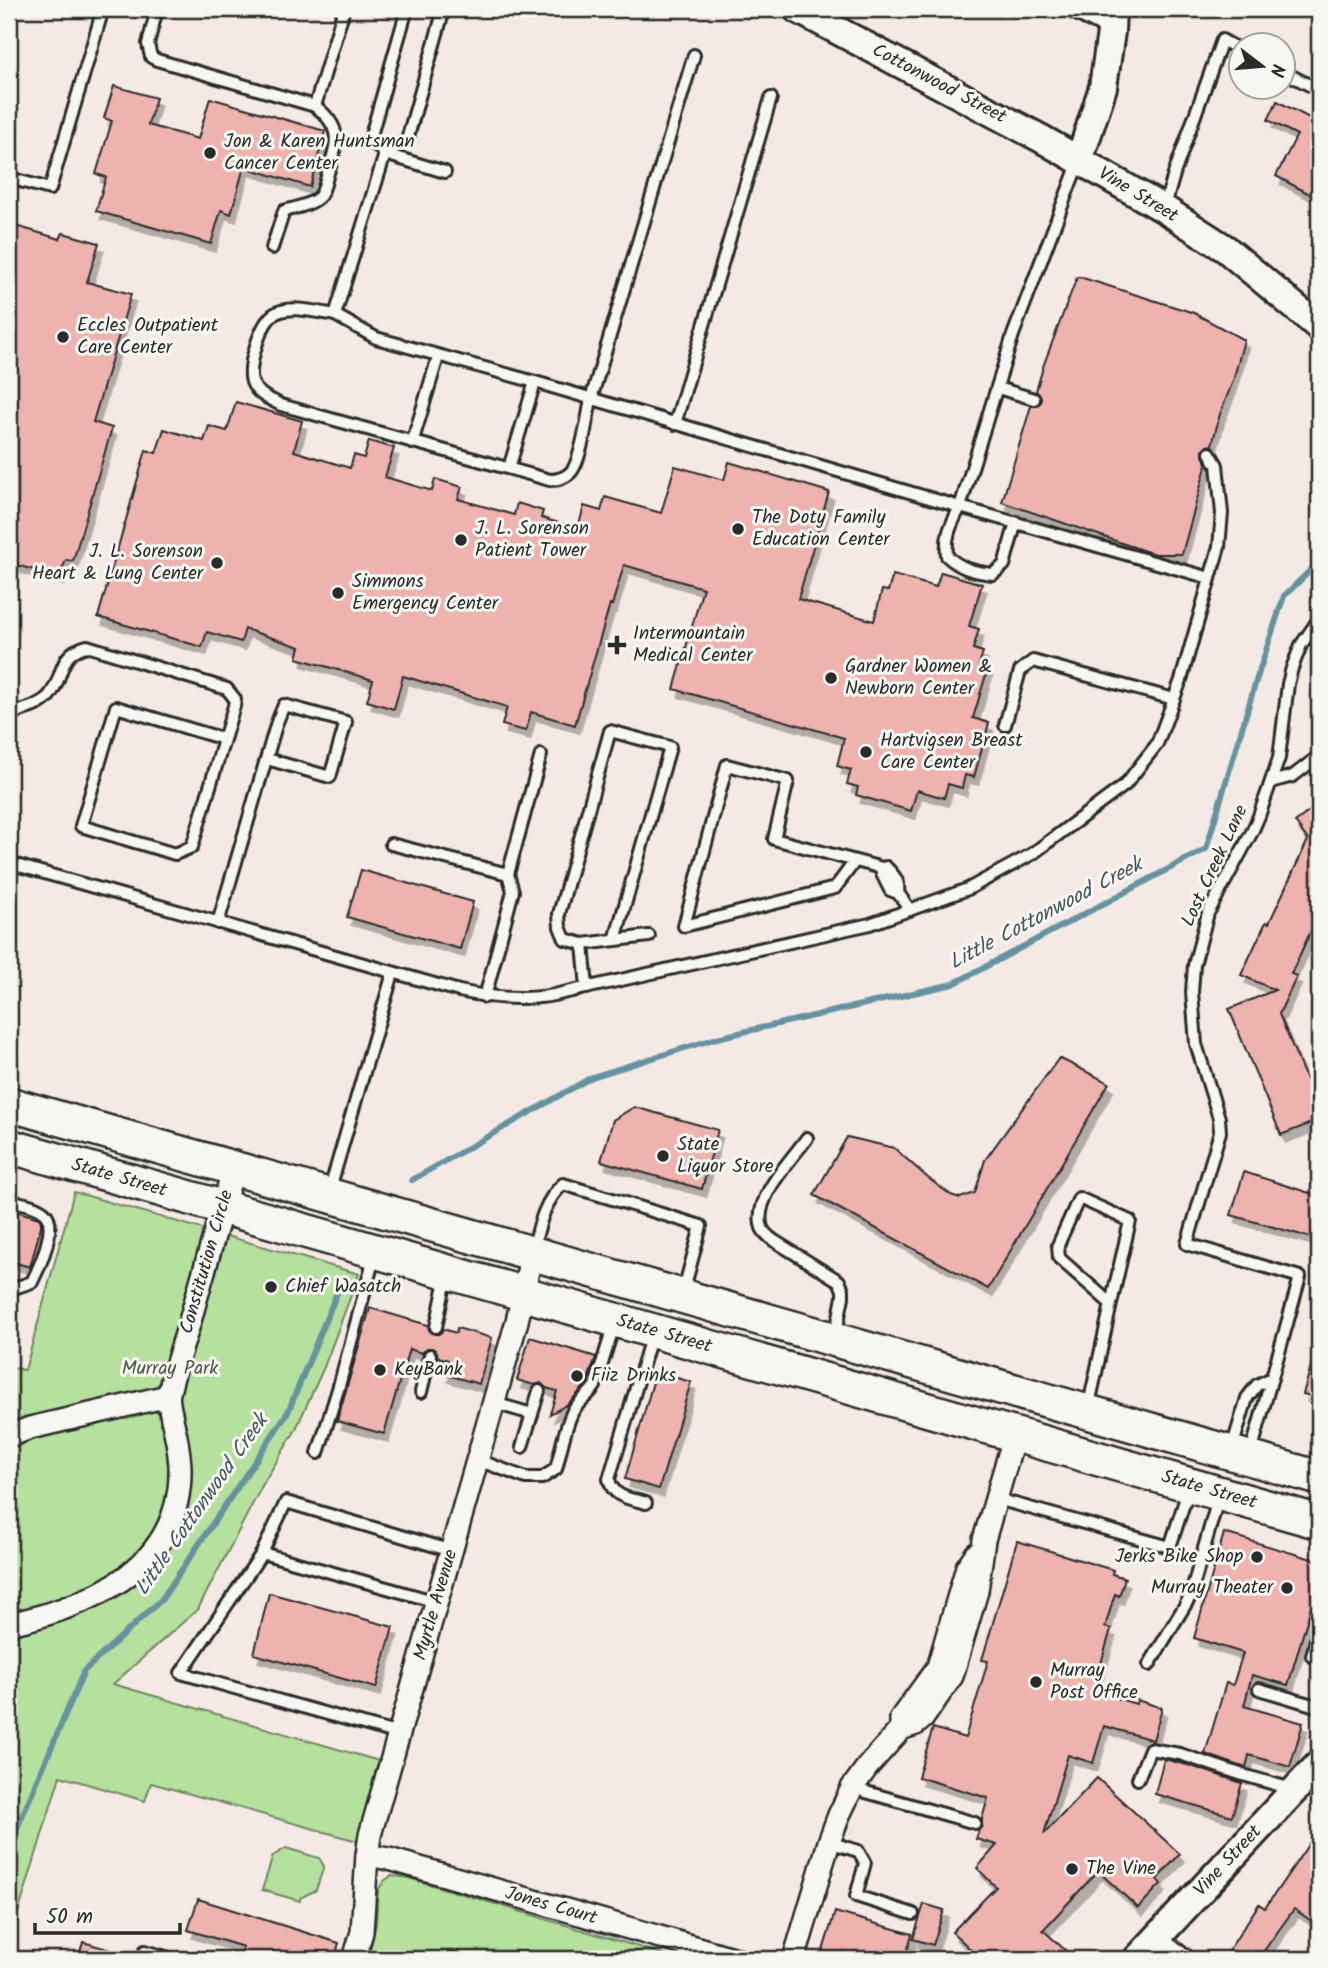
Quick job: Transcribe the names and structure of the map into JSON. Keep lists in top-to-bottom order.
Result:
{
  "streets": {
    "main road": ["State Street"],
    "street": [
      "Cottonwood Street",
      "Vine Street",
      "Constitution Circle",
      "Myrtle Avenue",
      "Jones Court"
    ],
    "lane": ["Lost Creek Lane"]
  },
  "crossings": [
    ["Cottonwood Street", "Vine Street"],
    ["State Street", "Constitution Circle"],
    ["State Street", "Myrtle Avenue"],
    ["Myrtle Avenue", "Jones Court"]
  ],
  "water": ["Little Cottonwood Creek"],
  "parks": ["Murray Park"],
  "places": {
    "other": [
      "Jon & Karen Huntsman Cancer Center",
      "Eccles Outpatient Care Center",
      "The Doty Family Education Center",
      "J. L. Sorenson Patient Tower",
      "J. L. Sorenson Heart & Lung Center",
      "Simmons Emergency Center",
      "Gardner Women & Newborn Center",
      "Hartvigsen Breast Care Center",
      "State Liquor Store",
      "Chief Wasatch",
      "KeyBank",
      "Fiiz Drinks",
      "Jerks Bike Shop",
      "Murray Theater",
      "Murray Post Office",
      "The Vine"
    ],
    "health": ["Intermountain Medical Center"]
  },
  "scale_bar": "50 m",
  "north": "right"
}
